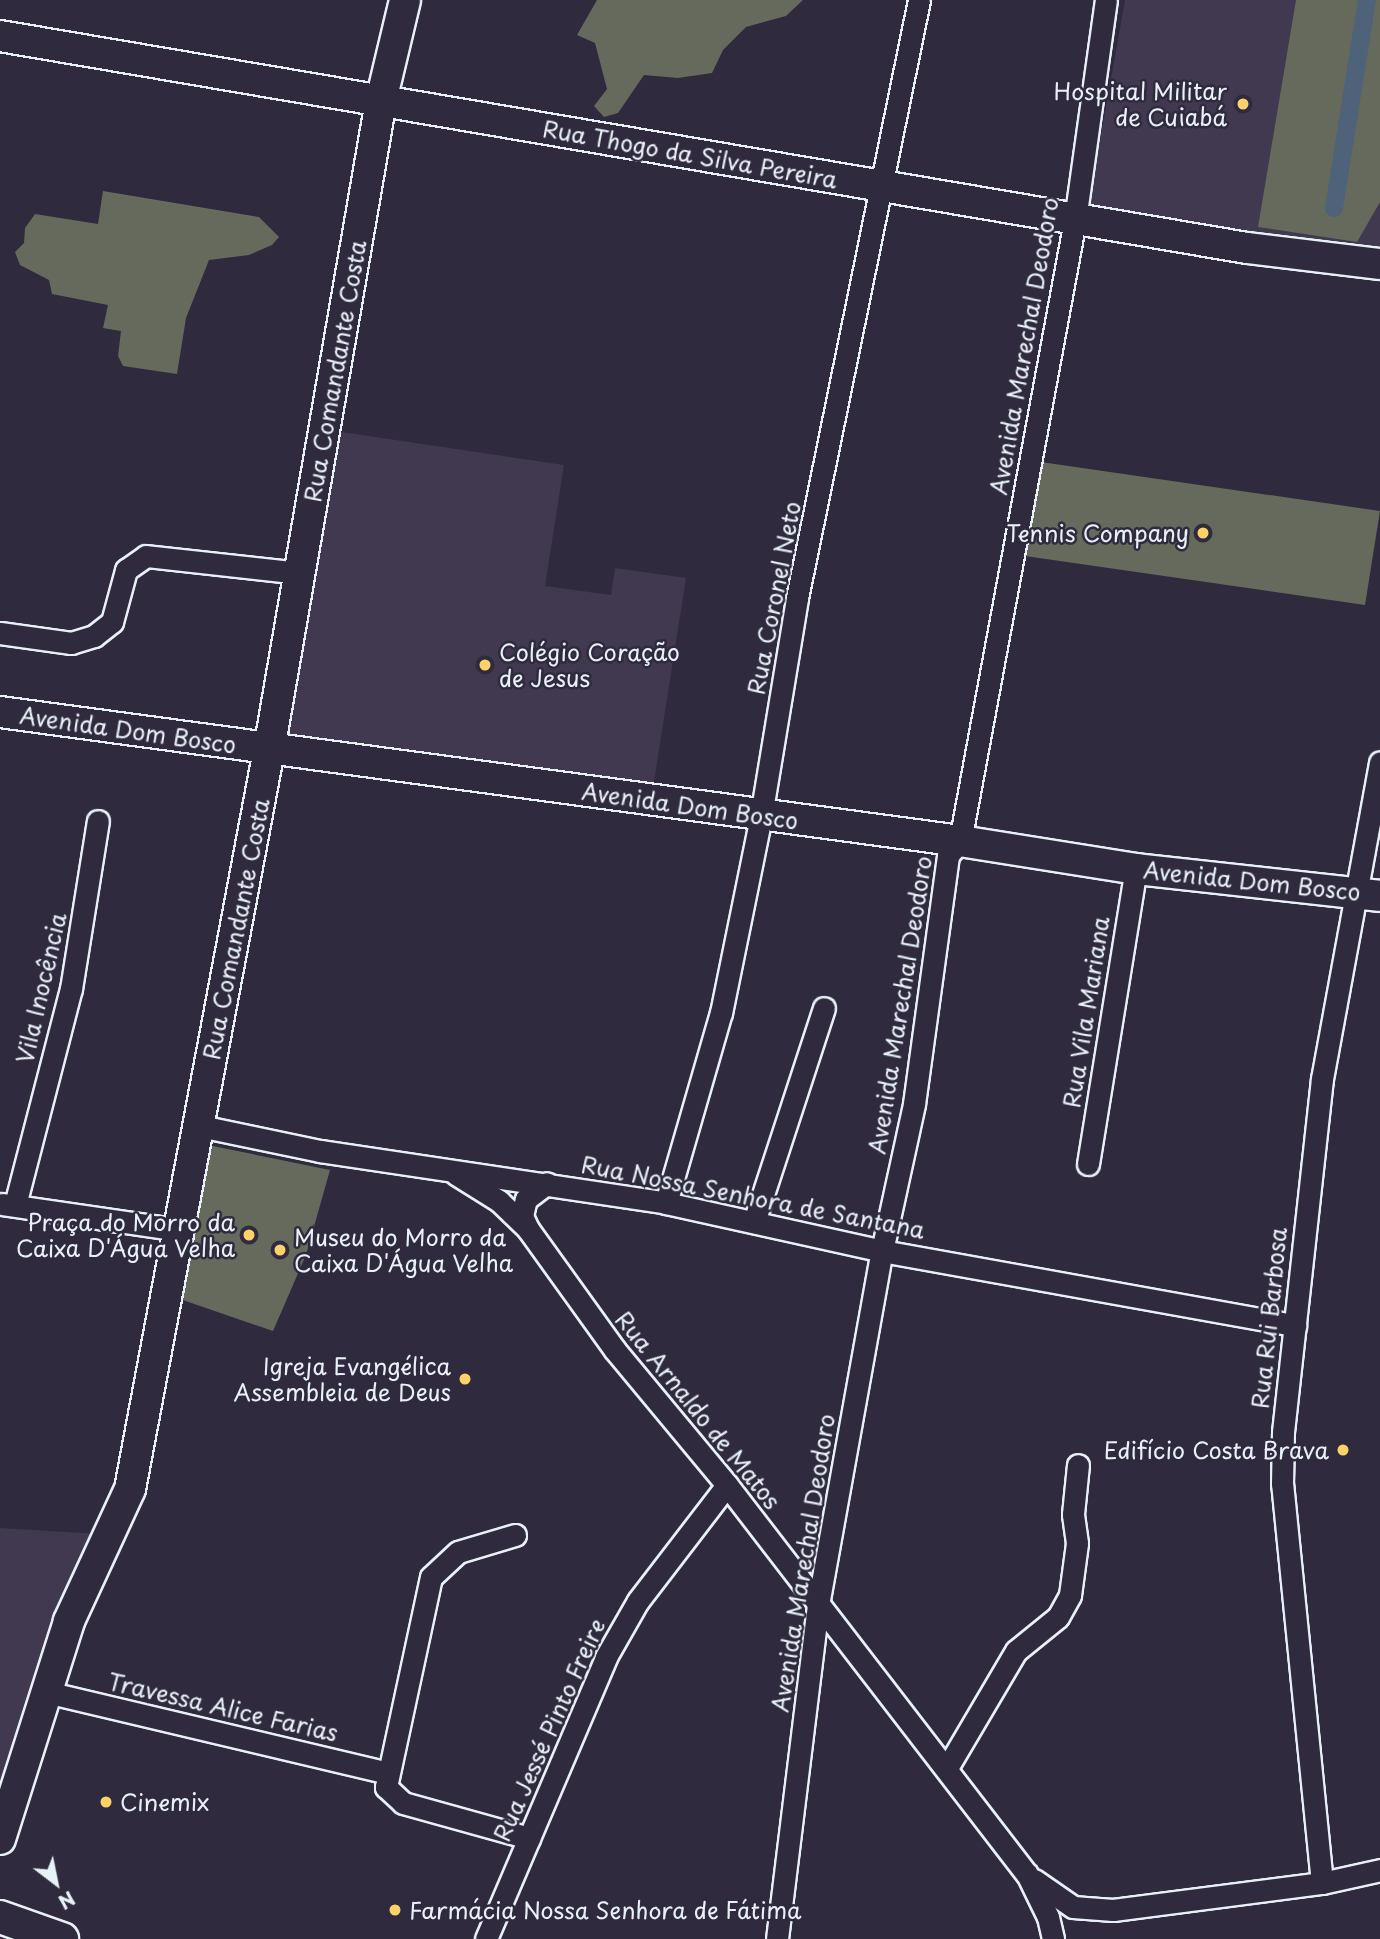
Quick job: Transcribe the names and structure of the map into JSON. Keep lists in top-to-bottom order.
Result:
{
  "streets": {
    "street": [
      "Rua Thogo da Silva Pereira",
      "Avenida Marechal Deodoro",
      "Rua Comandante Costa",
      "Rua Coronel Neto",
      "Avenida Dom Bosco",
      "Vila Inocência",
      "Rua Vila Mariana",
      "Rua Nossa Senhora de Santana",
      "Rua Rui Barbosa",
      "Rua Arnaldo de Matos",
      "Travessa Alice Farias",
      "Rua Jessé Pinto Freire"
    ]
  },
  "crossings": [
    ["Rua Thogo da Silva Pereira", "Avenida Marechal Deodoro"],
    ["Rua Thogo da Silva Pereira", "Rua Comandante Costa"],
    ["Rua Thogo da Silva Pereira", "Rua Coronel Neto"],
    ["Avenida Marechal Deodoro", "Avenida Dom Bosco"],
    ["Avenida Marechal Deodoro", "Rua Nossa Senhora de Santana"],
    ["Avenida Marechal Deodoro", "Rua Arnaldo de Matos"],
    ["Rua Comandante Costa", "Avenida Dom Bosco"],
    ["Rua Comandante Costa", "Rua Nossa Senhora de Santana"],
    ["Rua Comandante Costa", "Travessa Alice Farias"],
    ["Rua Coronel Neto", "Avenida Dom Bosco"],
    ["Rua Coronel Neto", "Rua Nossa Senhora de Santana"],
    ["Avenida Dom Bosco", "Rua Vila Mariana"],
    ["Avenida Dom Bosco", "Rua Rui Barbosa"],
    ["Rua Nossa Senhora de Santana", "Rua Rui Barbosa"],
    ["Rua Nossa Senhora de Santana", "Rua Arnaldo de Matos"],
    ["Rua Arnaldo de Matos", "Rua Jessé Pinto Freire"]
  ],
  "places": [
    "Hospital Militar de Cuiabá",
    "Tennis Company",
    "Colégio Coração de Jesus",
    "Praça do Morro da Caixa D'Água Velha",
    "Museu do Morro da Caixa D'Água Velha",
    "Igreja Evangélica Assembleia de Deus",
    "Edifício Costa Brava",
    "Cinemix",
    "Farmácia Nossa Senhora de Fátima"
  ],
  "north": "bottom right"
}
